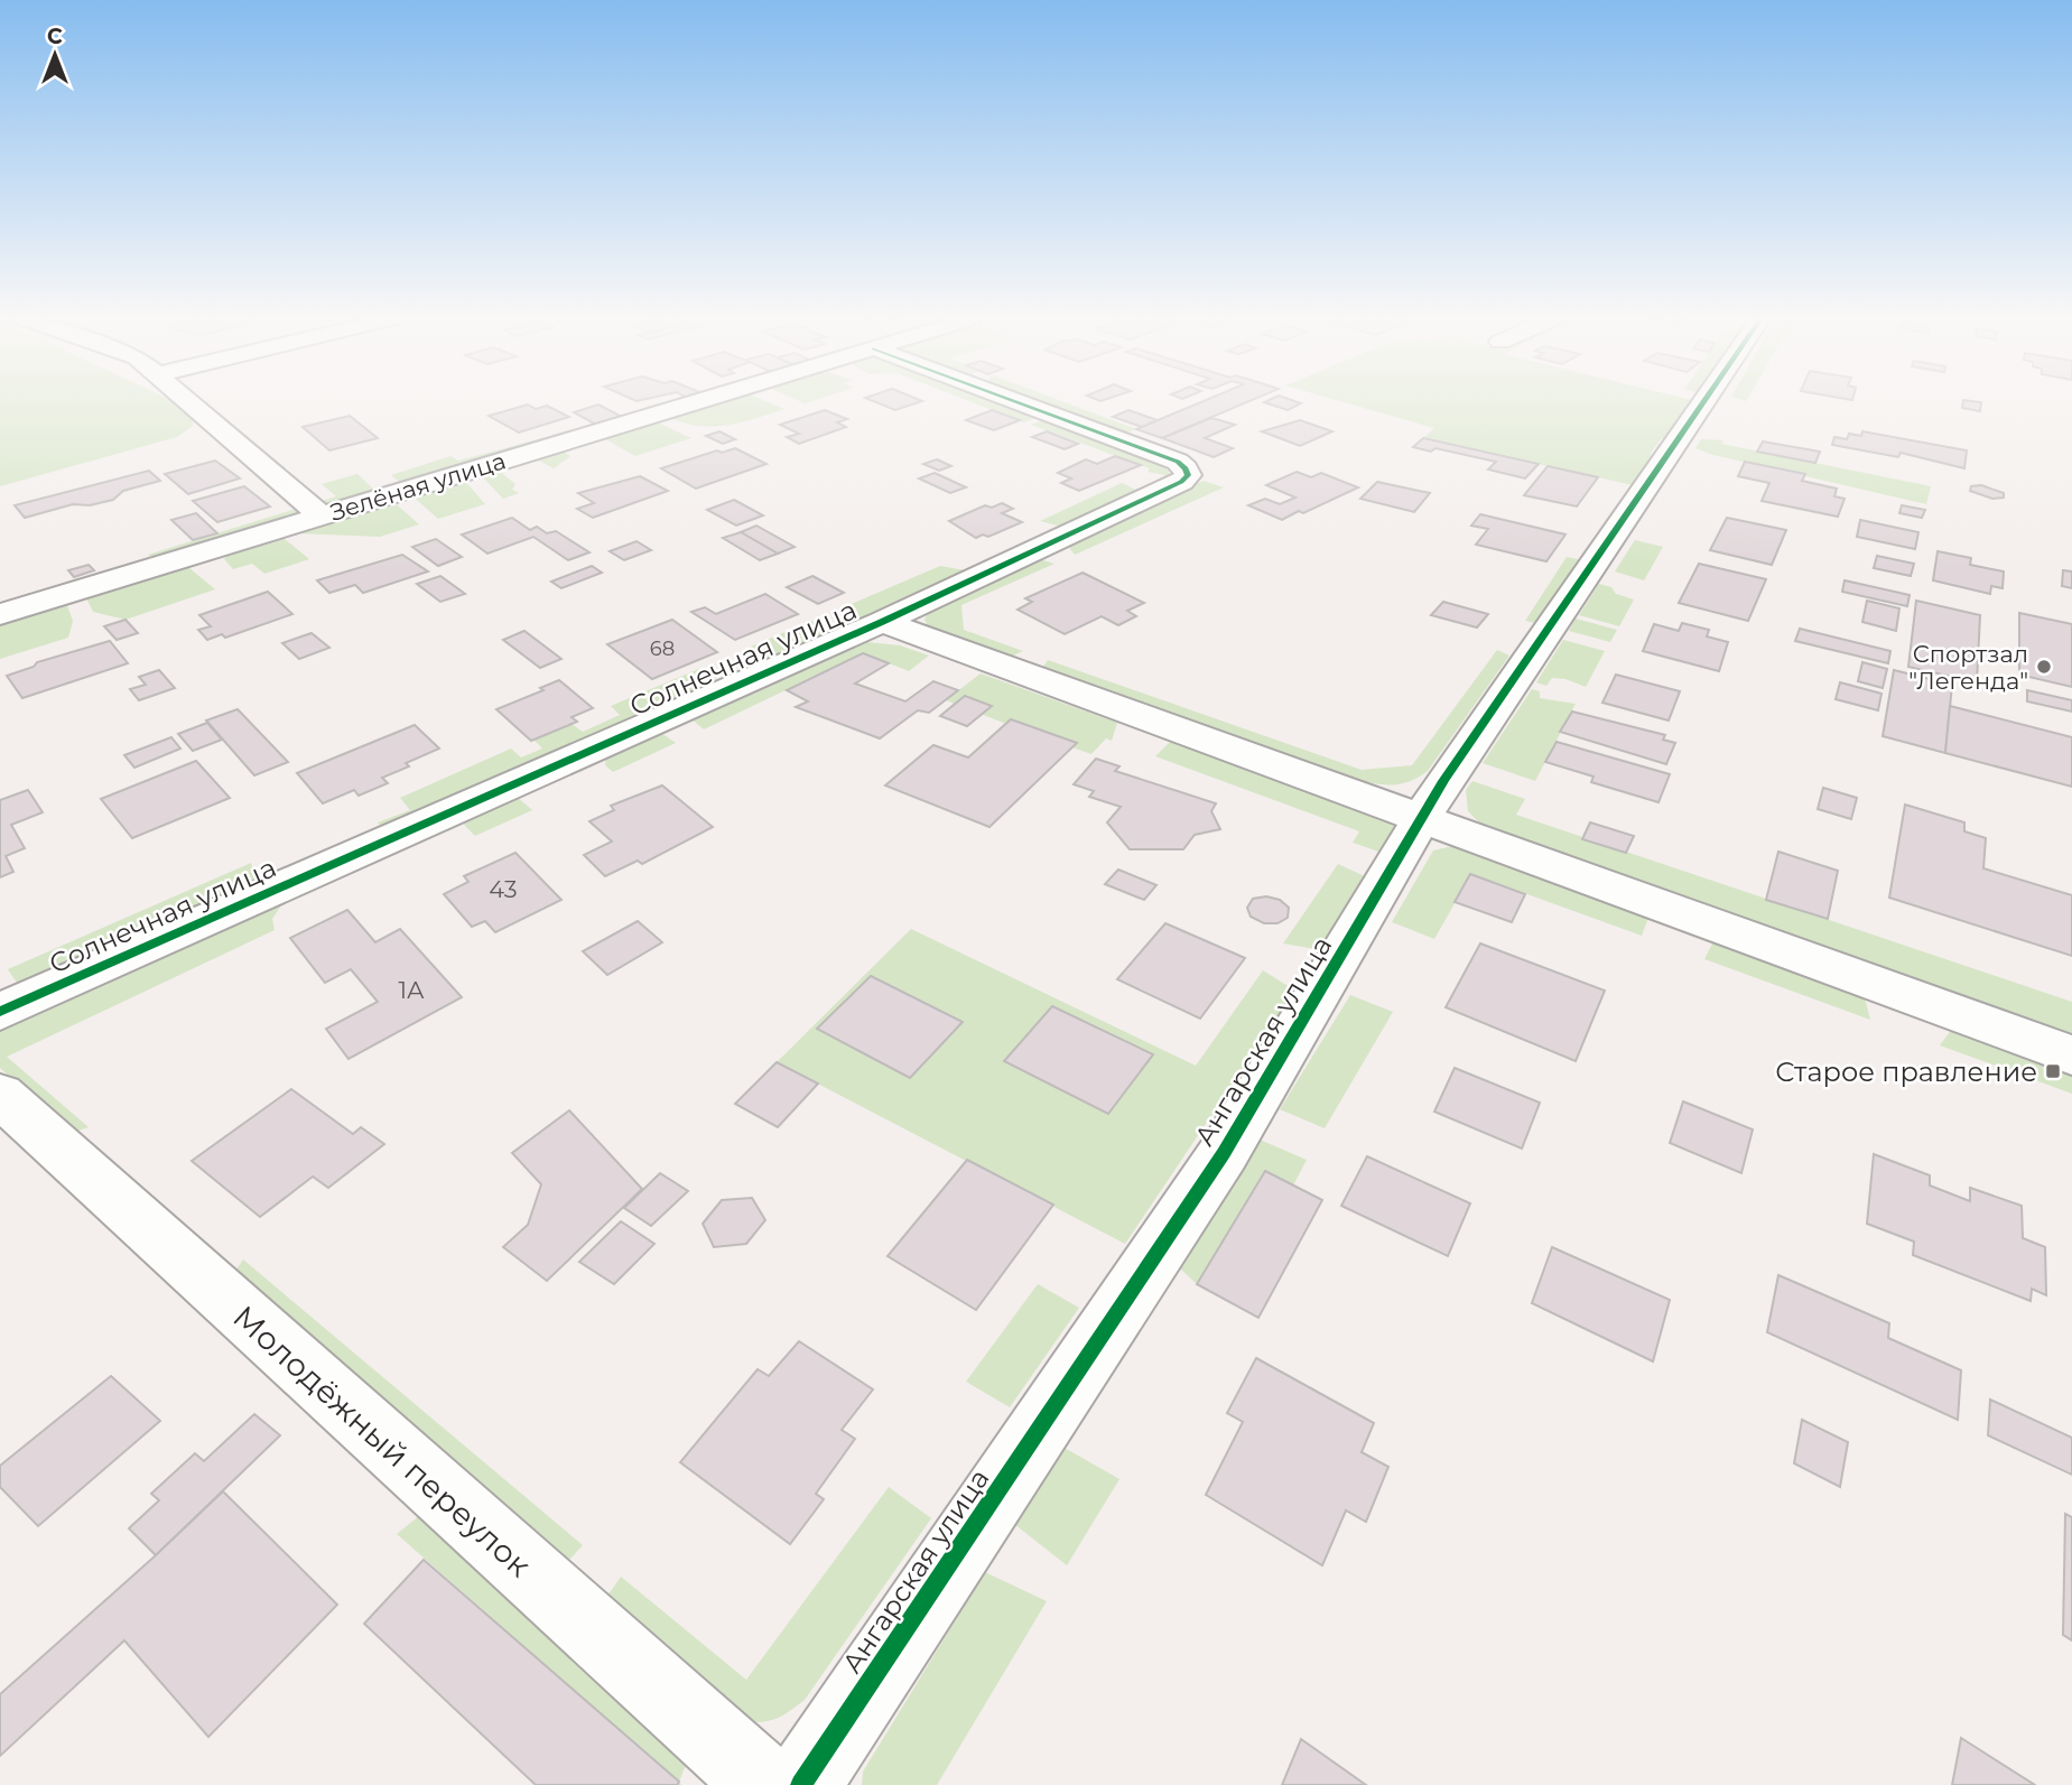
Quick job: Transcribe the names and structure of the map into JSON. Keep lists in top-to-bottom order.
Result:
{
  "streets": {
    "street": [
      "Зелёная улица",
      "Солнечная улица",
      "Ангарская улица",
      "Молодёжный переулок"
    ]
  },
  "places": {
    "other": ["Спортзал \"Легенда\""],
    "transit": ["Старое правление"]
  },
  "house_numbers": ["68", "43", "1А"],
  "north": "top"
}
